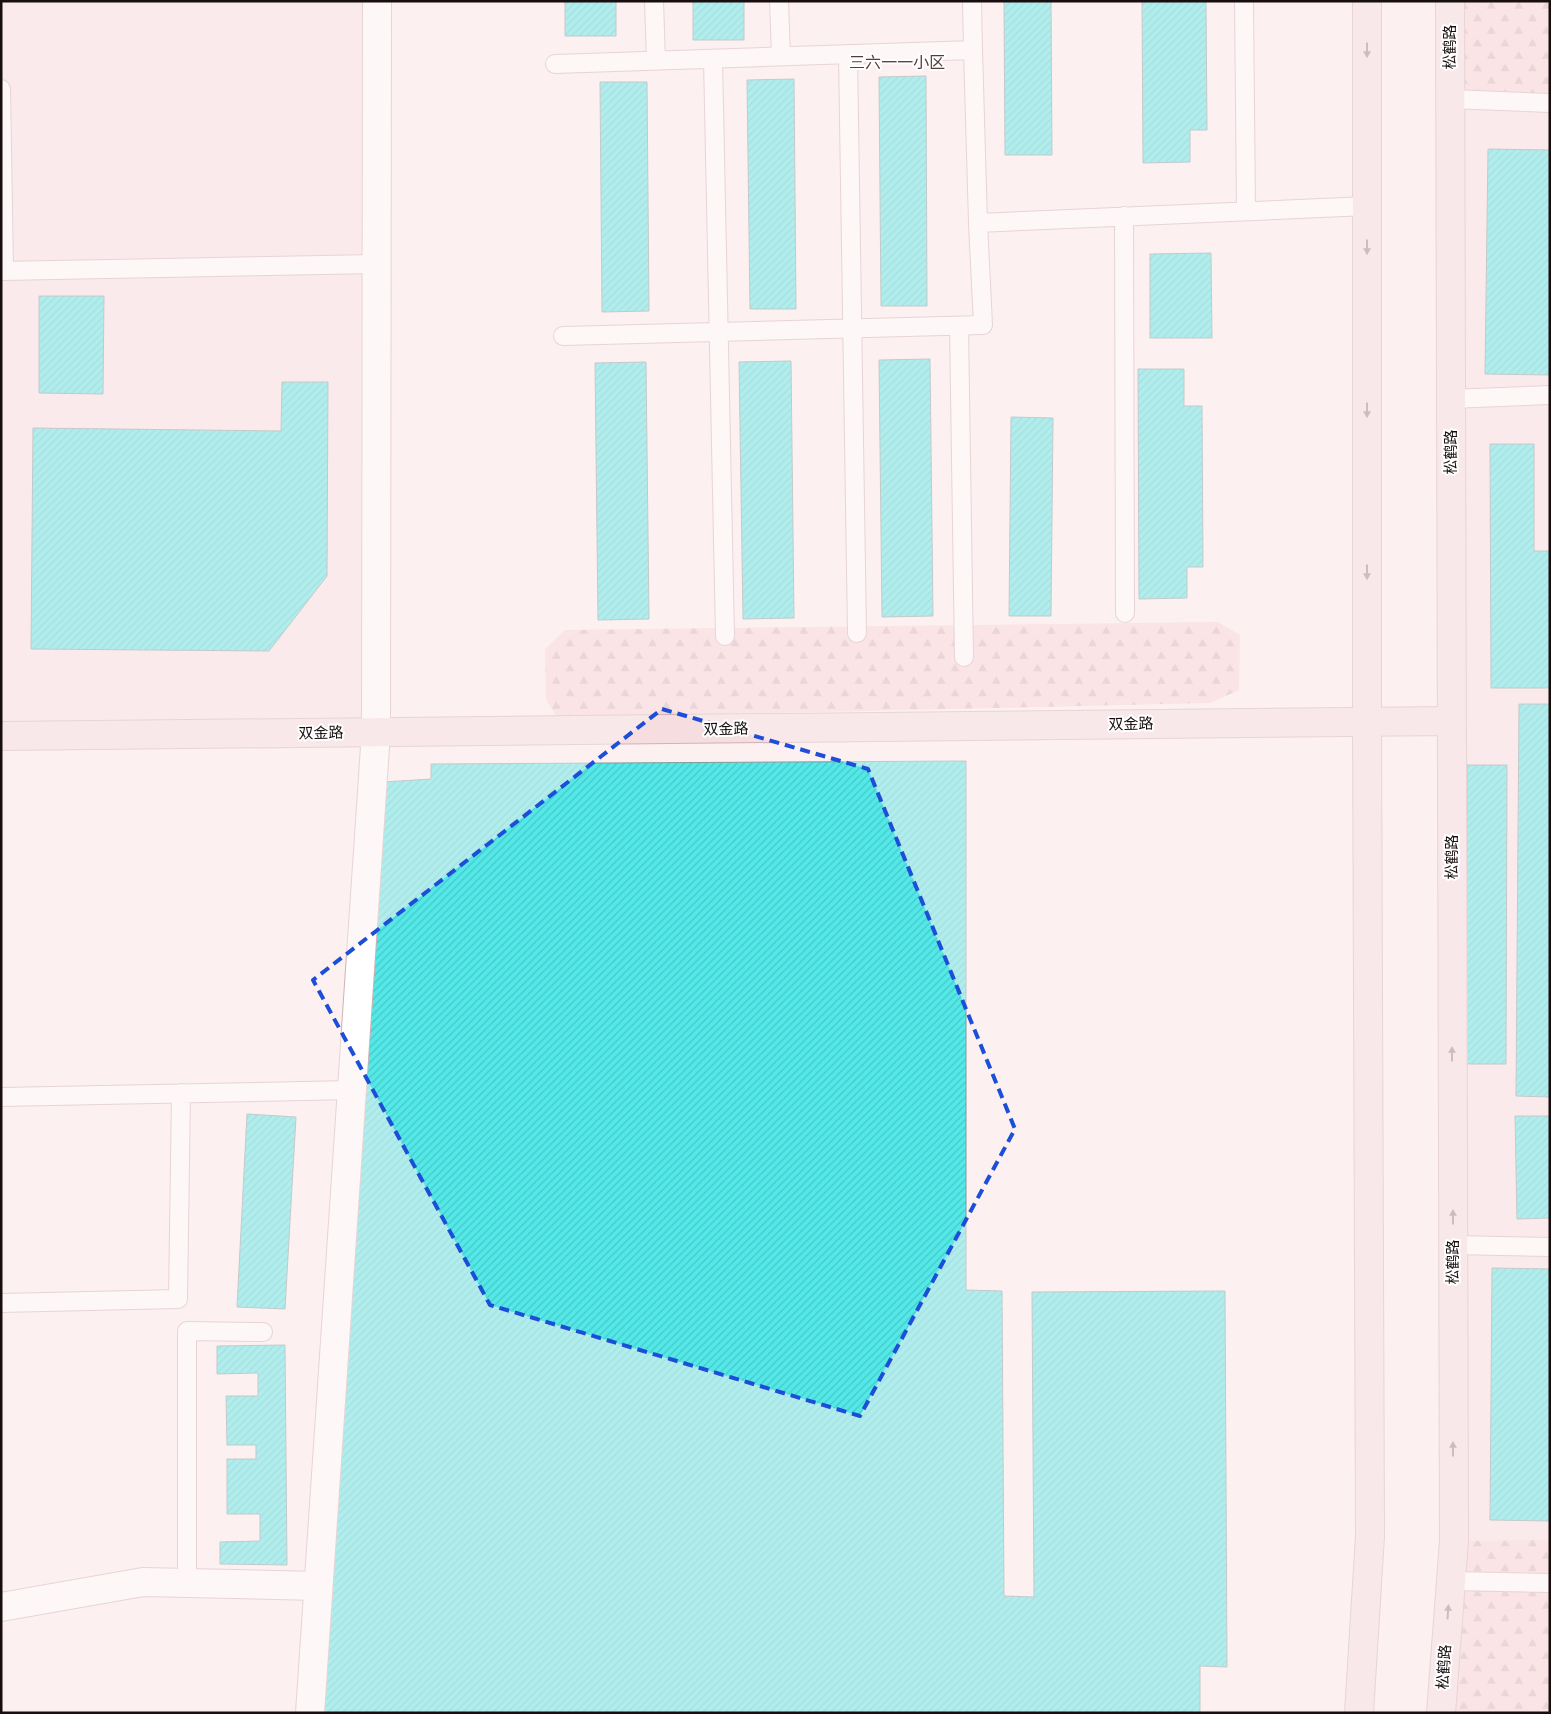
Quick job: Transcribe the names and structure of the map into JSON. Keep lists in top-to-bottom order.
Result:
{
  "streets": {
    "main road": ["松鹤路", "双金路"]
  },
  "crossings": [
    ["松鹤路", "双金路"]
  ],
  "districts": ["三六一一小区"]
}
